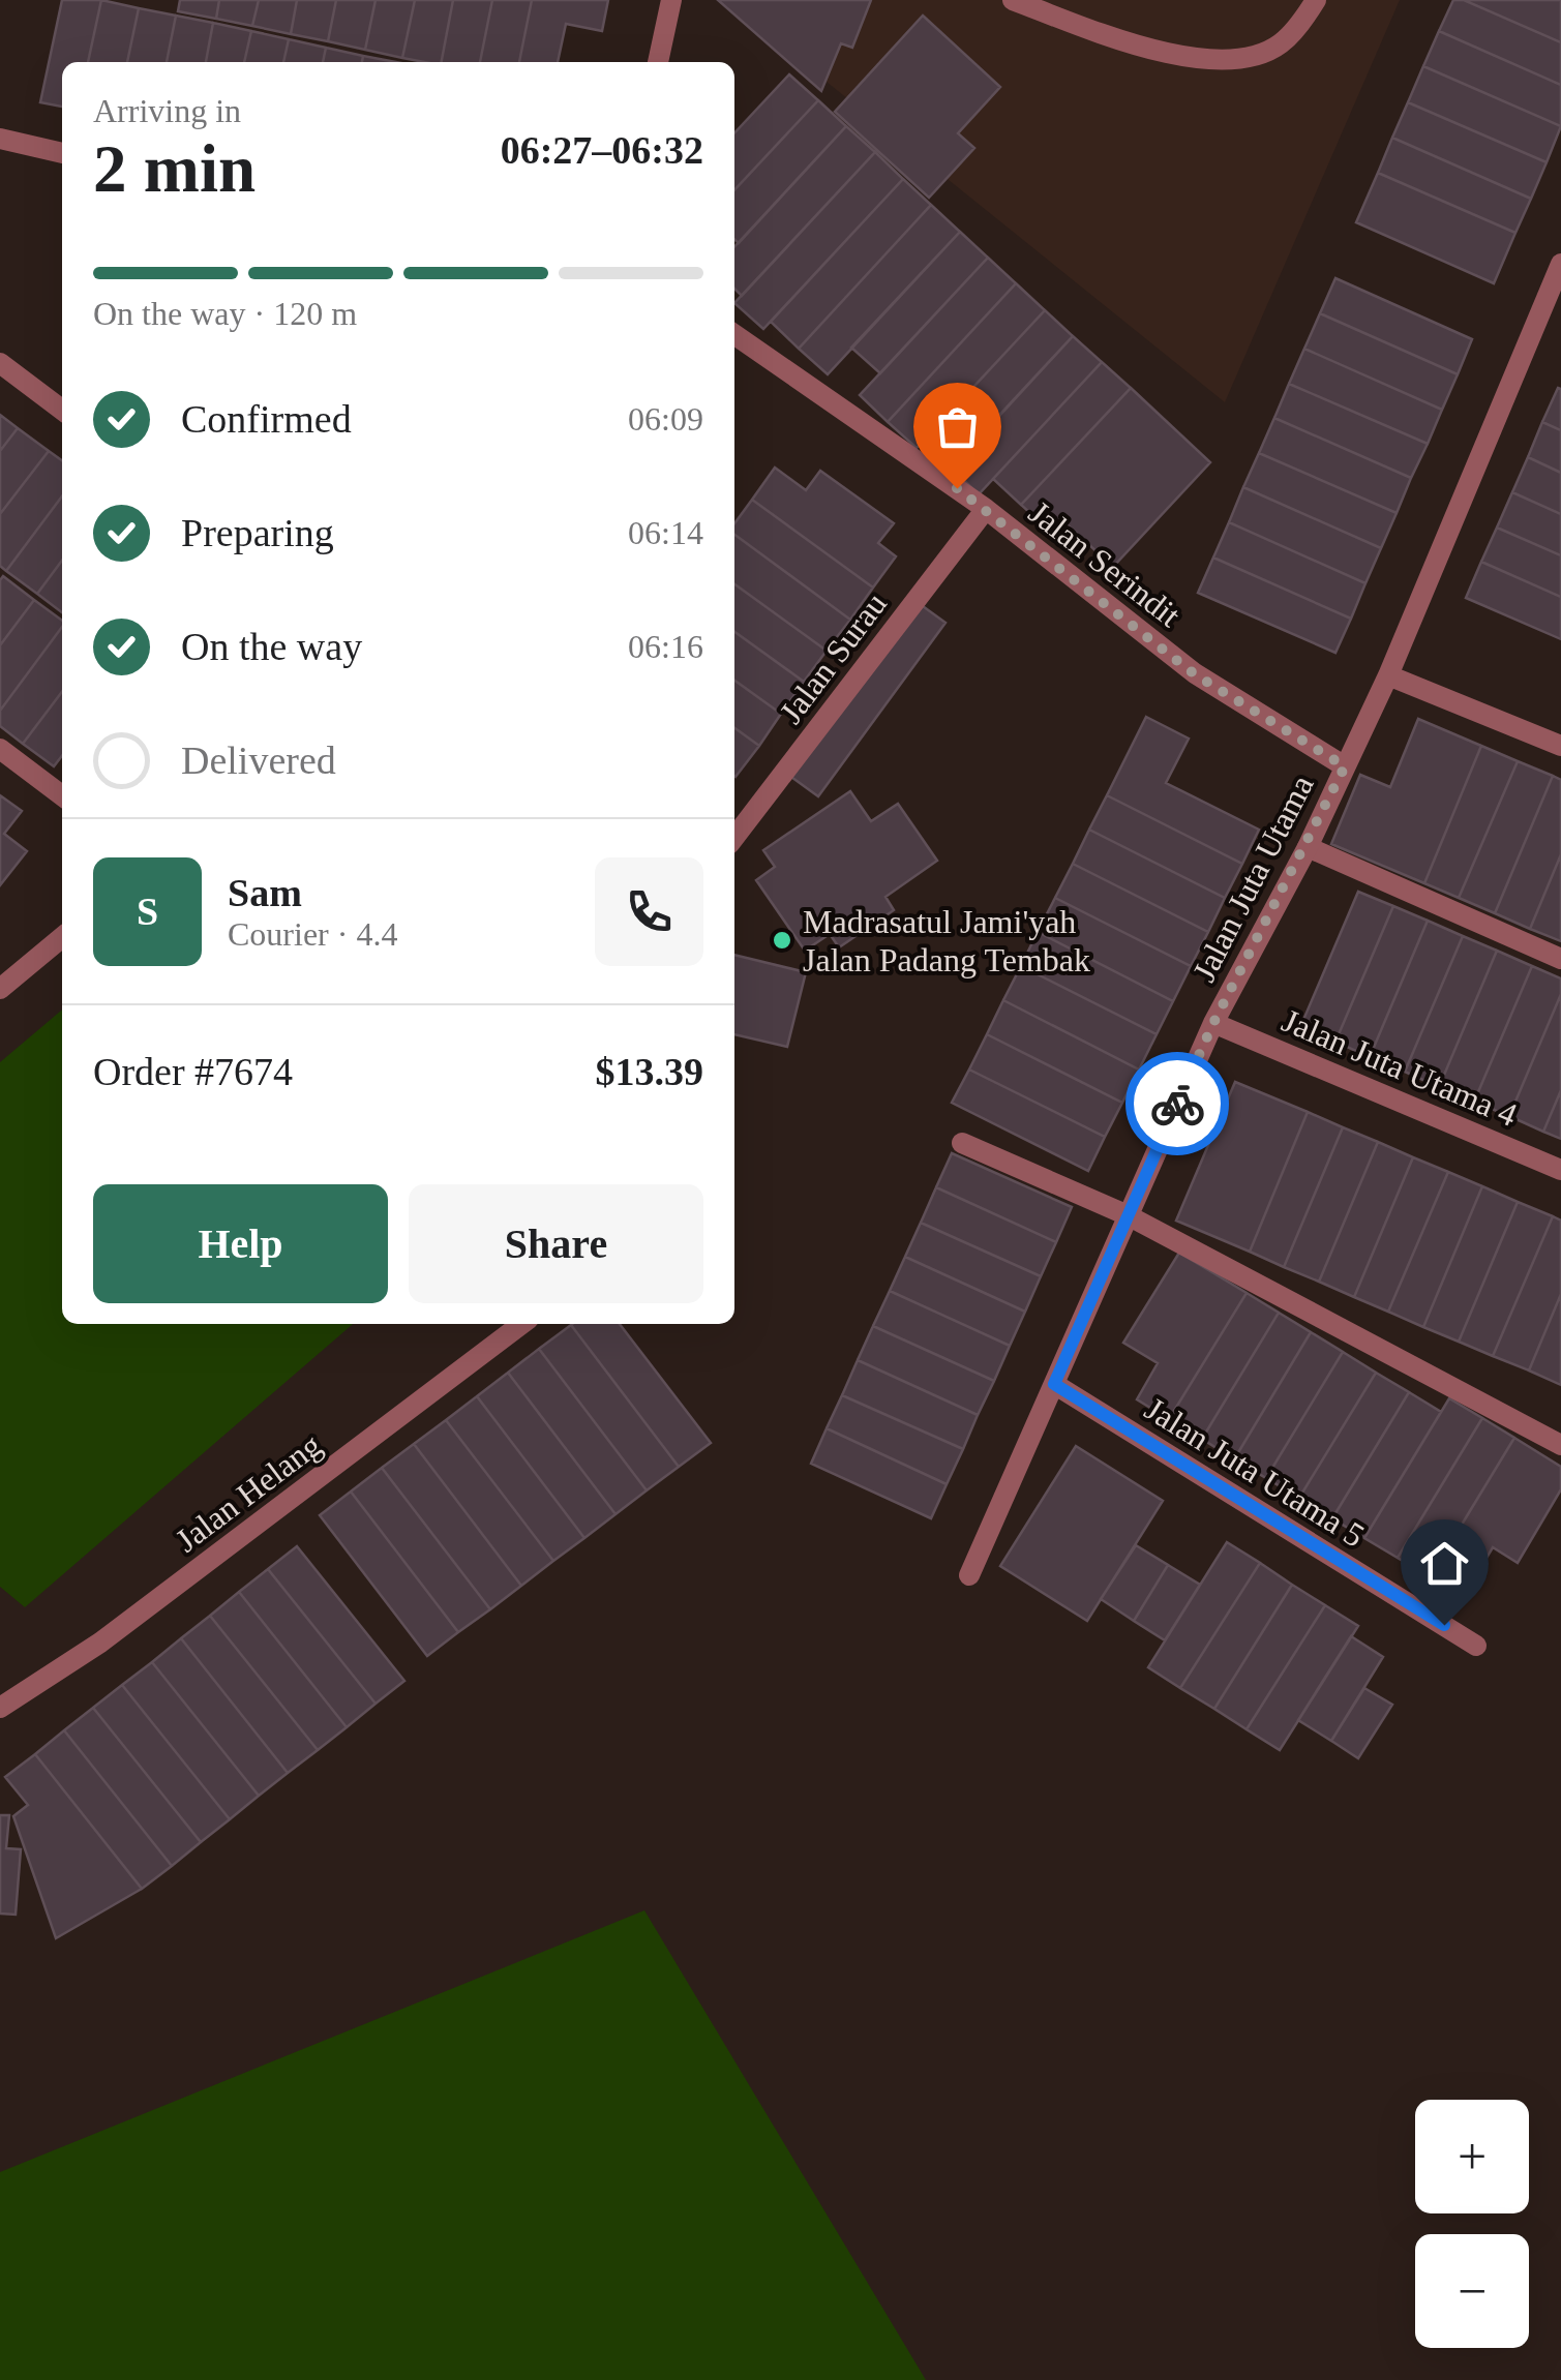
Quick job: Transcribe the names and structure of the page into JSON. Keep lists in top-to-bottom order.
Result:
{
  "streets": {
    "street": [
      "Jalan Serindit",
      "Jalan Surau",
      "Jalan Juta Utama",
      "Jalan Juta Utama 4",
      "Jalan Juta Utama 5",
      "Jalan Helang"
    ]
  },
  "crossings": [
    ["Jalan Serindit", "Jalan Surau"],
    ["Jalan Serindit", "Jalan Juta Utama"],
    ["Jalan Juta Utama", "Jalan Juta Utama 4"],
    ["Jalan Juta Utama", "Jalan Juta Utama 5"]
  ],
  "places": ["Madrasatul Jami'yah Jalan Padang Tembak"],
  "page": {
    "heading": ["2 min", "Arriving in", "06:27–06:32"],
    "panel": [
      "Sam",
      "Courier · 4.4",
      "Order #7674",
      "$13.39"
    ],
    "bar": "On the way · 120 m",
    "list": [
      ["Confirmed", "06:09"],
      ["Preparing", "06:14"],
      ["On the way", "06:16"],
      "Delivered"
    ],
    "round": "S",
    "buttons": ["Help", "Share"],
    "map_buttons": ["+", "−"]
  }
}
